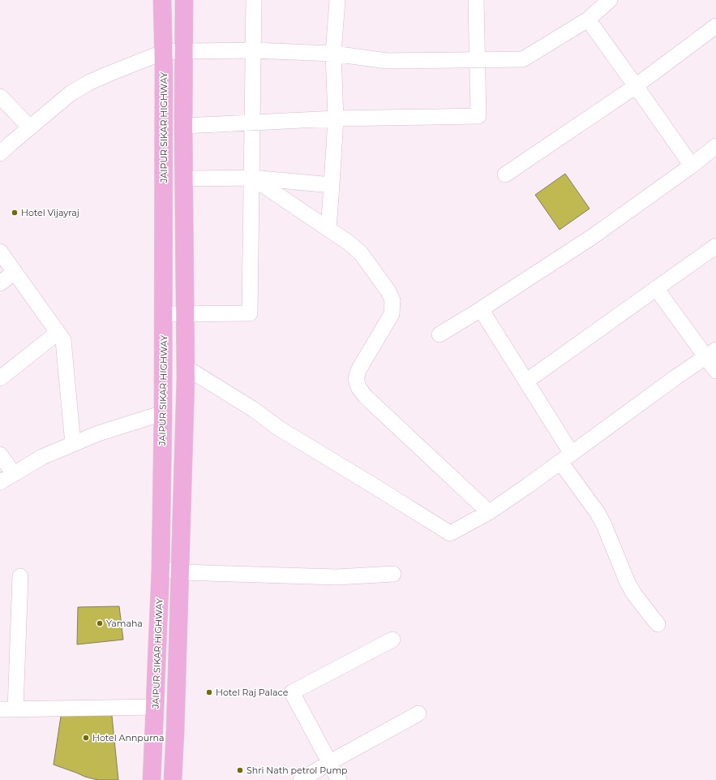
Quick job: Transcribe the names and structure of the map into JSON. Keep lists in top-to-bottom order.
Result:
{
  "streets": {
    "main road": ["JAIPUR SIKAR HIGHWAY"]
  },
  "places": [
    "Hotel Vijayraj",
    "Yamaha",
    "Hotel Raj Palace",
    "Hotel Annpurna",
    "Shri Nath petrol Pump"
  ]
}
